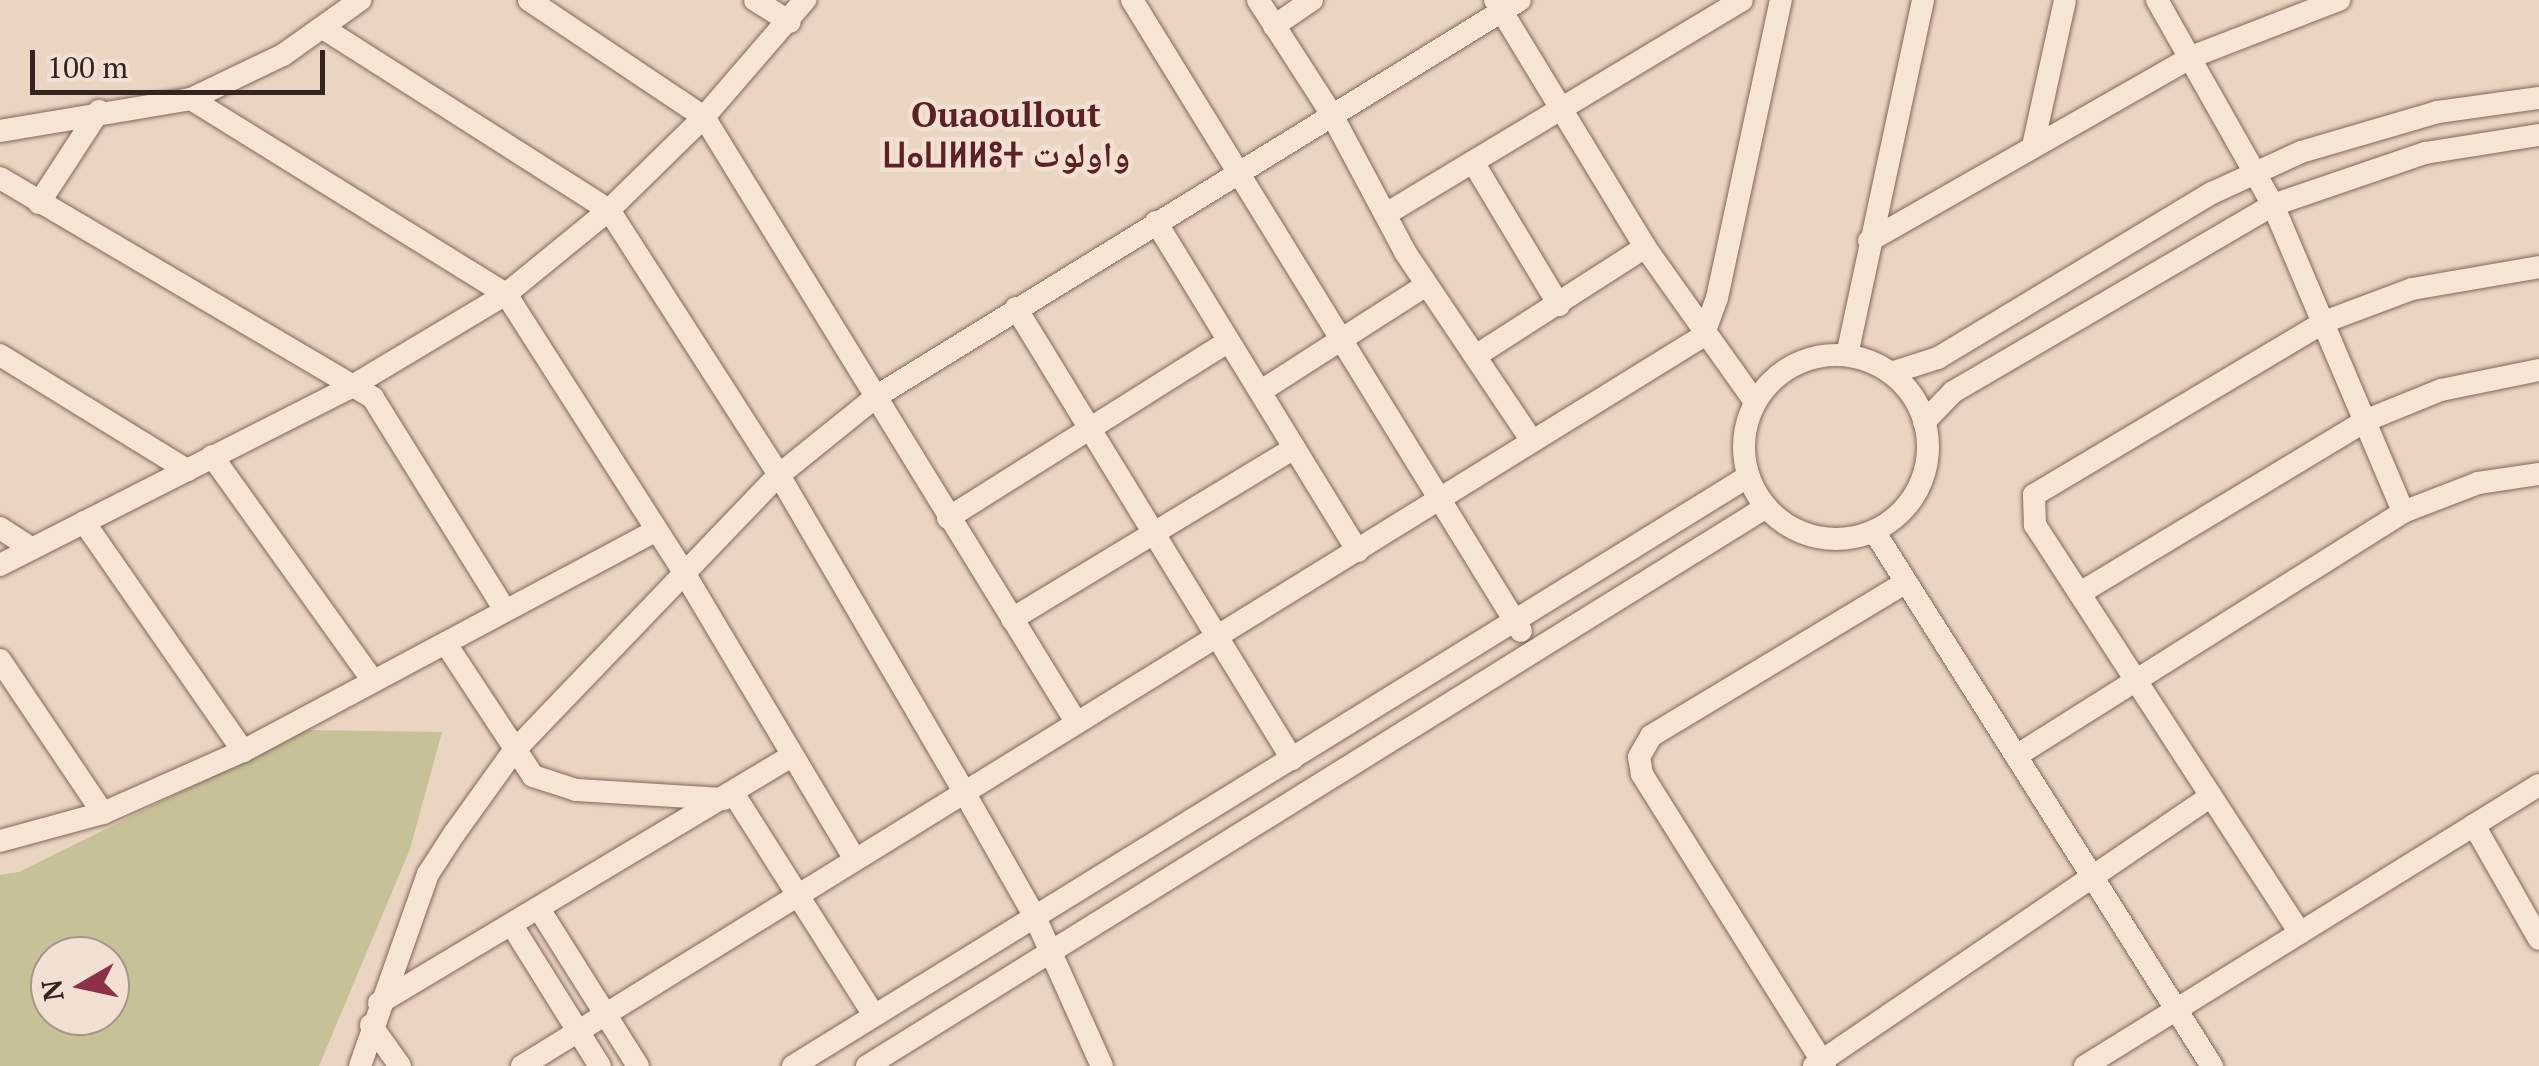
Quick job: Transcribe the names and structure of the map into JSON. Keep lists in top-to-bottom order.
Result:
{
  "districts": ["Ouaoullout ⵡⴰⵡⵍⵍⵓⵜ واولوت"],
  "scale_bar": "100 m",
  "north": "left"
}
